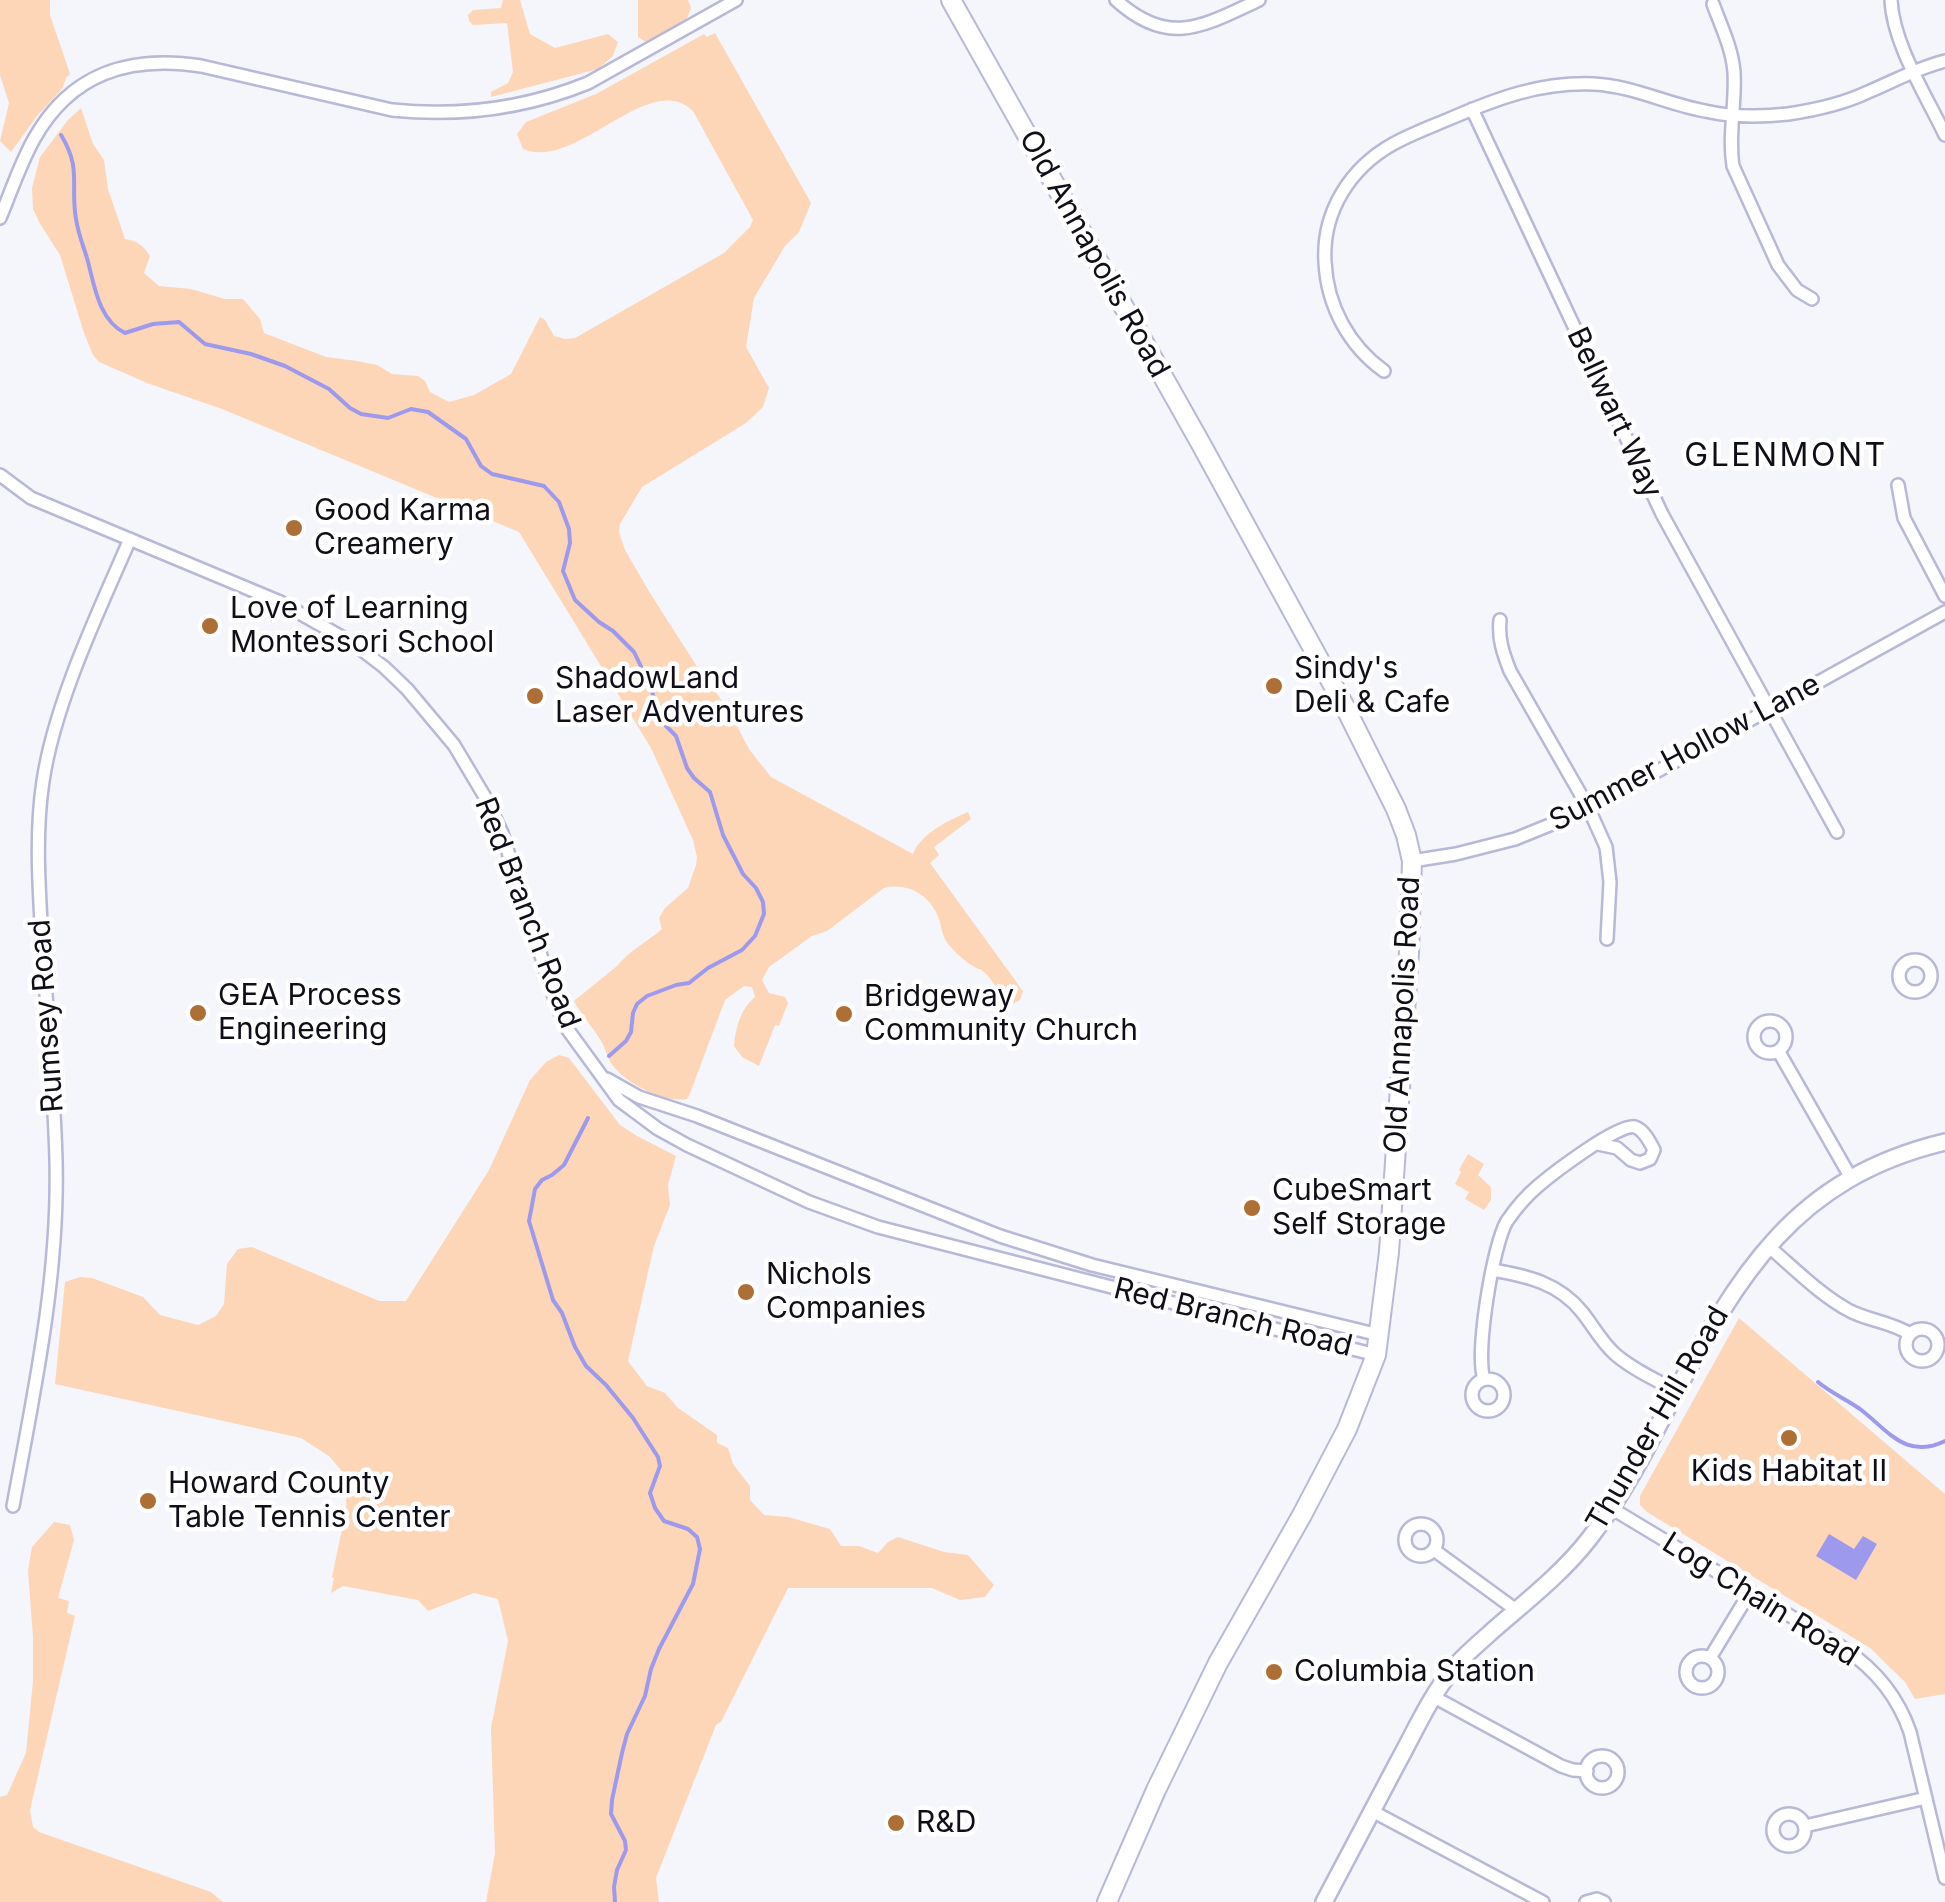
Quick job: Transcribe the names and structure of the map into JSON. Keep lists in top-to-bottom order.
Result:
{
  "streets": {
    "main road": ["Old Annapolis Road"],
    "street": [
      "Bellwart Way",
      "Summer Hollow Lane",
      "Red Branch Road",
      "Rumsey Road",
      "Thunder Hill Road",
      "Log Chain Road"
    ]
  },
  "crossings": [
    ["Old Annapolis Road", "Summer Hollow Lane"],
    ["Old Annapolis Road", "Red Branch Road"],
    ["Bellwart Way", "Summer Hollow Lane"],
    ["Red Branch Road", "Rumsey Road"],
    ["Thunder Hill Road", "Log Chain Road"]
  ],
  "districts": ["GLENMONT"],
  "places": [
    "Good Karma Creamery",
    "Love of Learning Montessori School",
    "Sindy's Deli & Cafe",
    "ShadowLand Laser Adventures",
    "GEA Process Engineering",
    "Bridgeway Community Church",
    "CubeSmart Self Storage",
    "Nichols Companies",
    "Kids Habitat II",
    "Howard County Table Tennis Center",
    "Columbia Station",
    "R&D"
  ]
}
